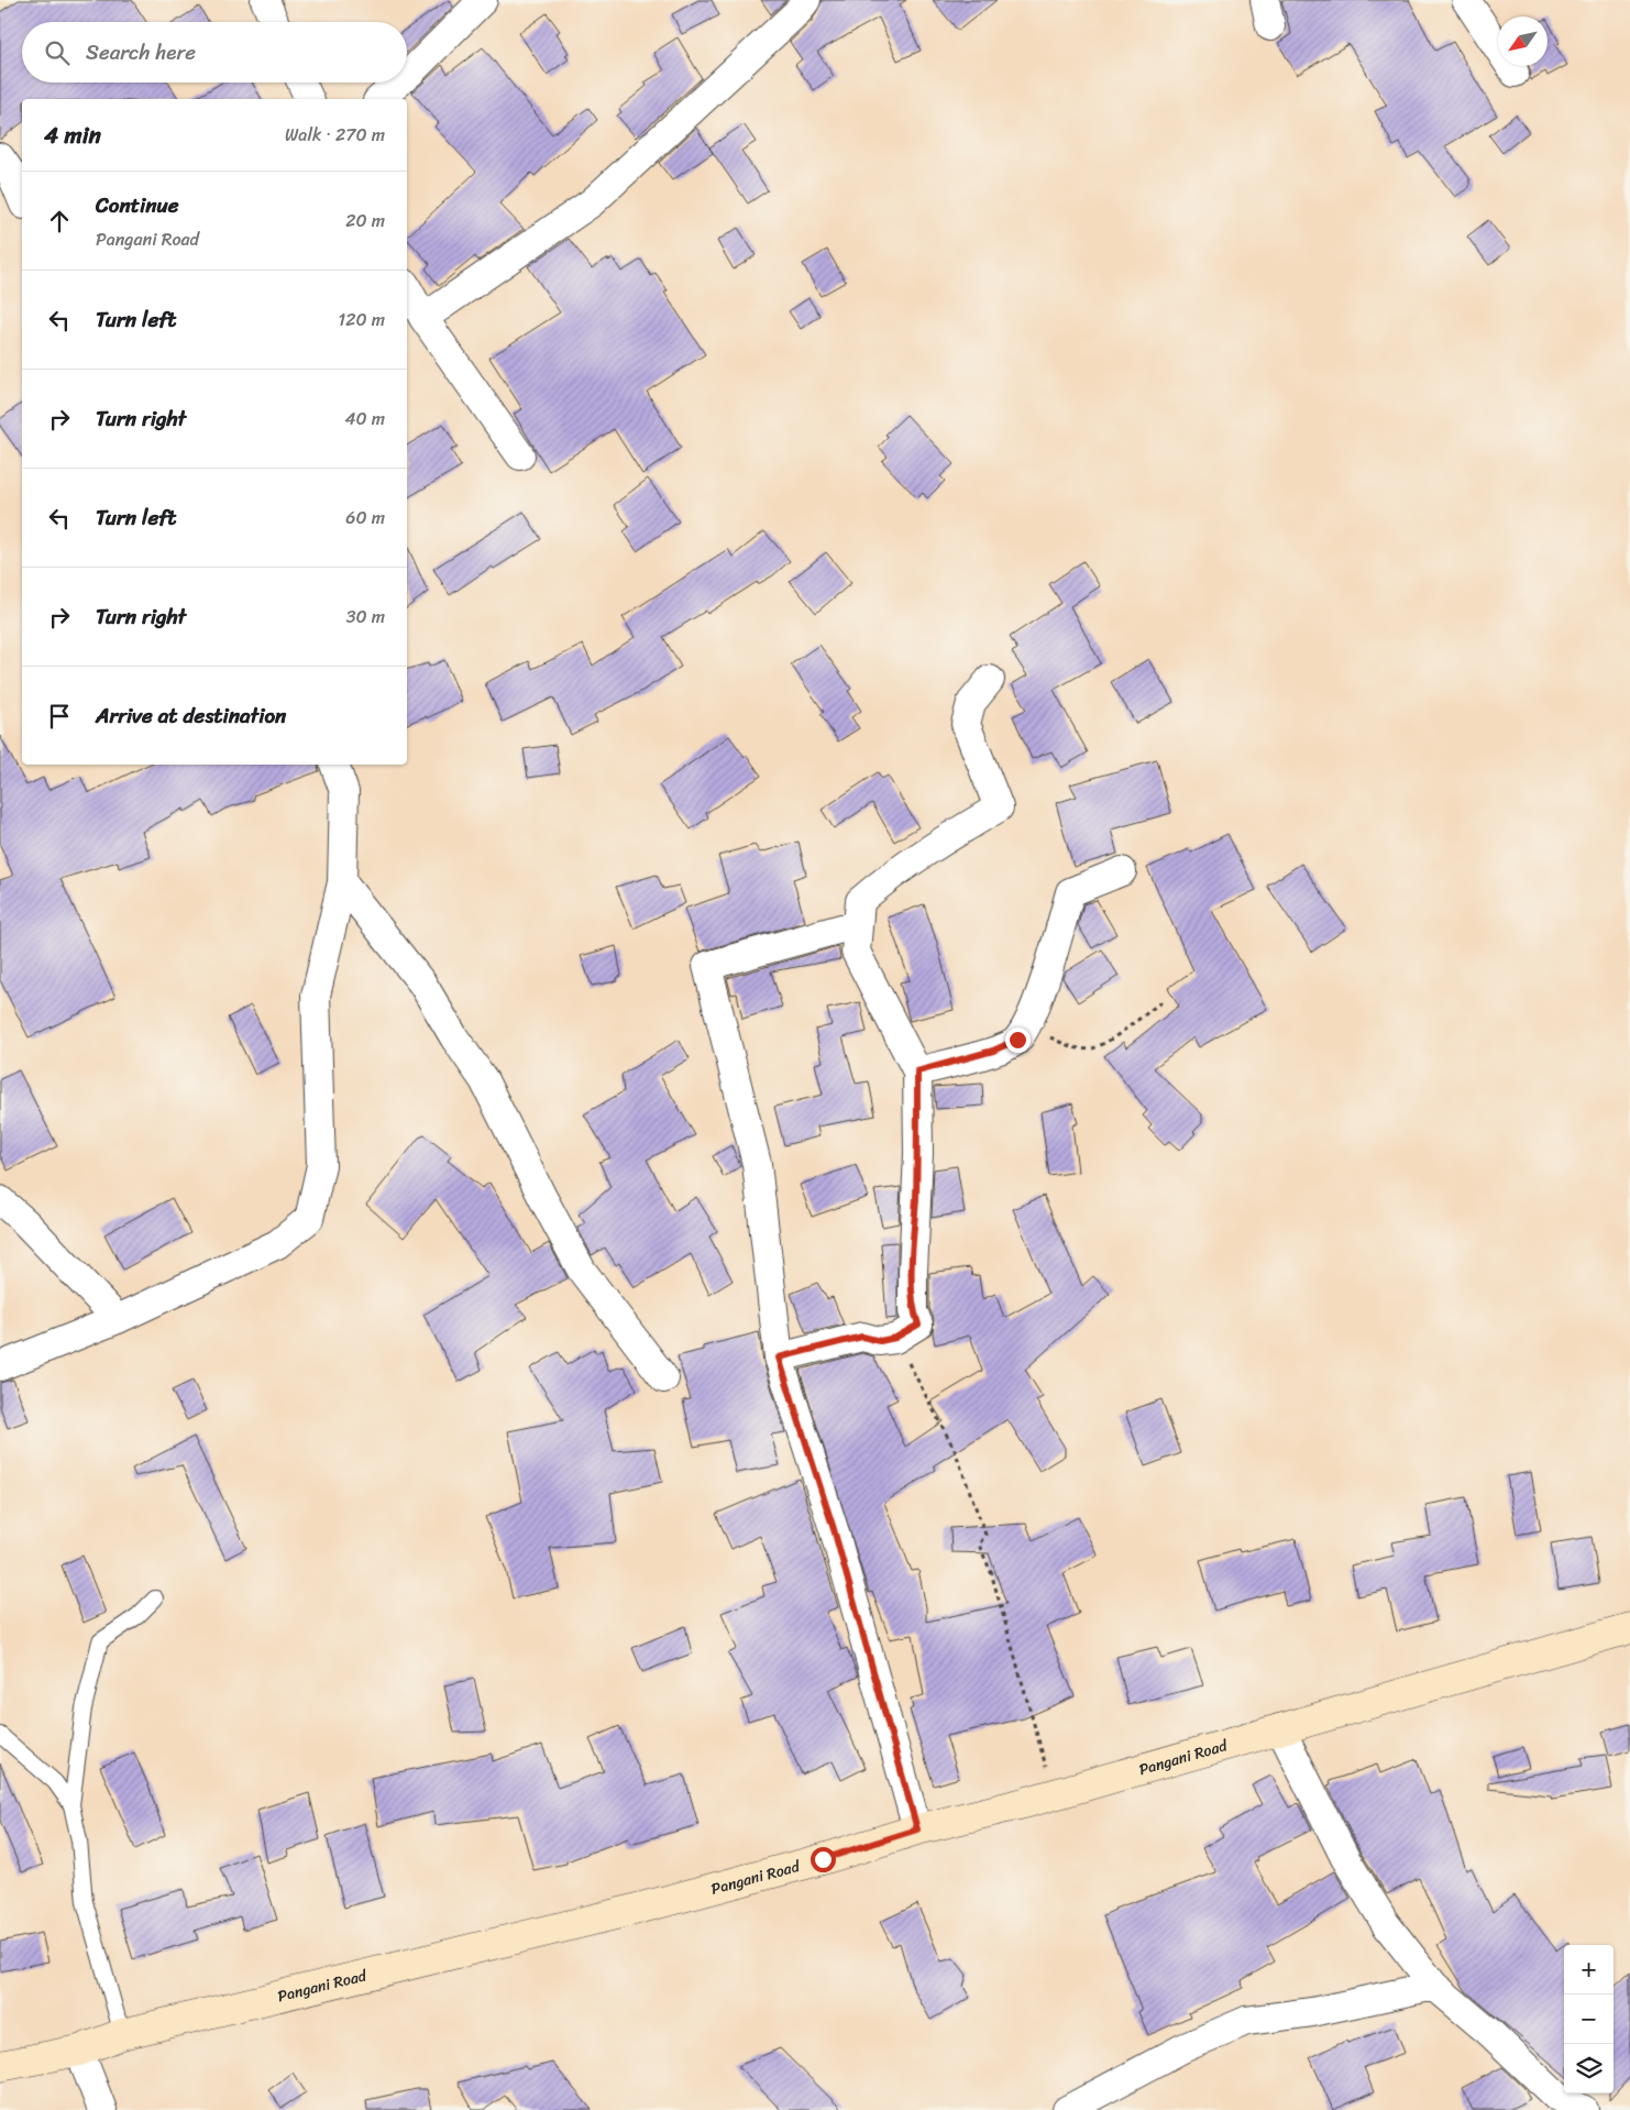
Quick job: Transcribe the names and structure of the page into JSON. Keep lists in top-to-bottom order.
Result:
{
  "streets": {
    "main road": ["Pangani Road"]
  },
  "north": "bottom left",
  "page": {
    "search": "Search here",
    "heading": ["4 min", "Walk · 270 m"],
    "list": [
      ["Continue", "Pangani Road", "20 m"],
      ["Turn left", "120 m"],
      ["Turn right", "40 m"],
      ["Turn left", "60 m"],
      ["Turn right", "30 m"],
      "Arrive at destination"
    ],
    "map_buttons": ["+", "−"]
  }
}
